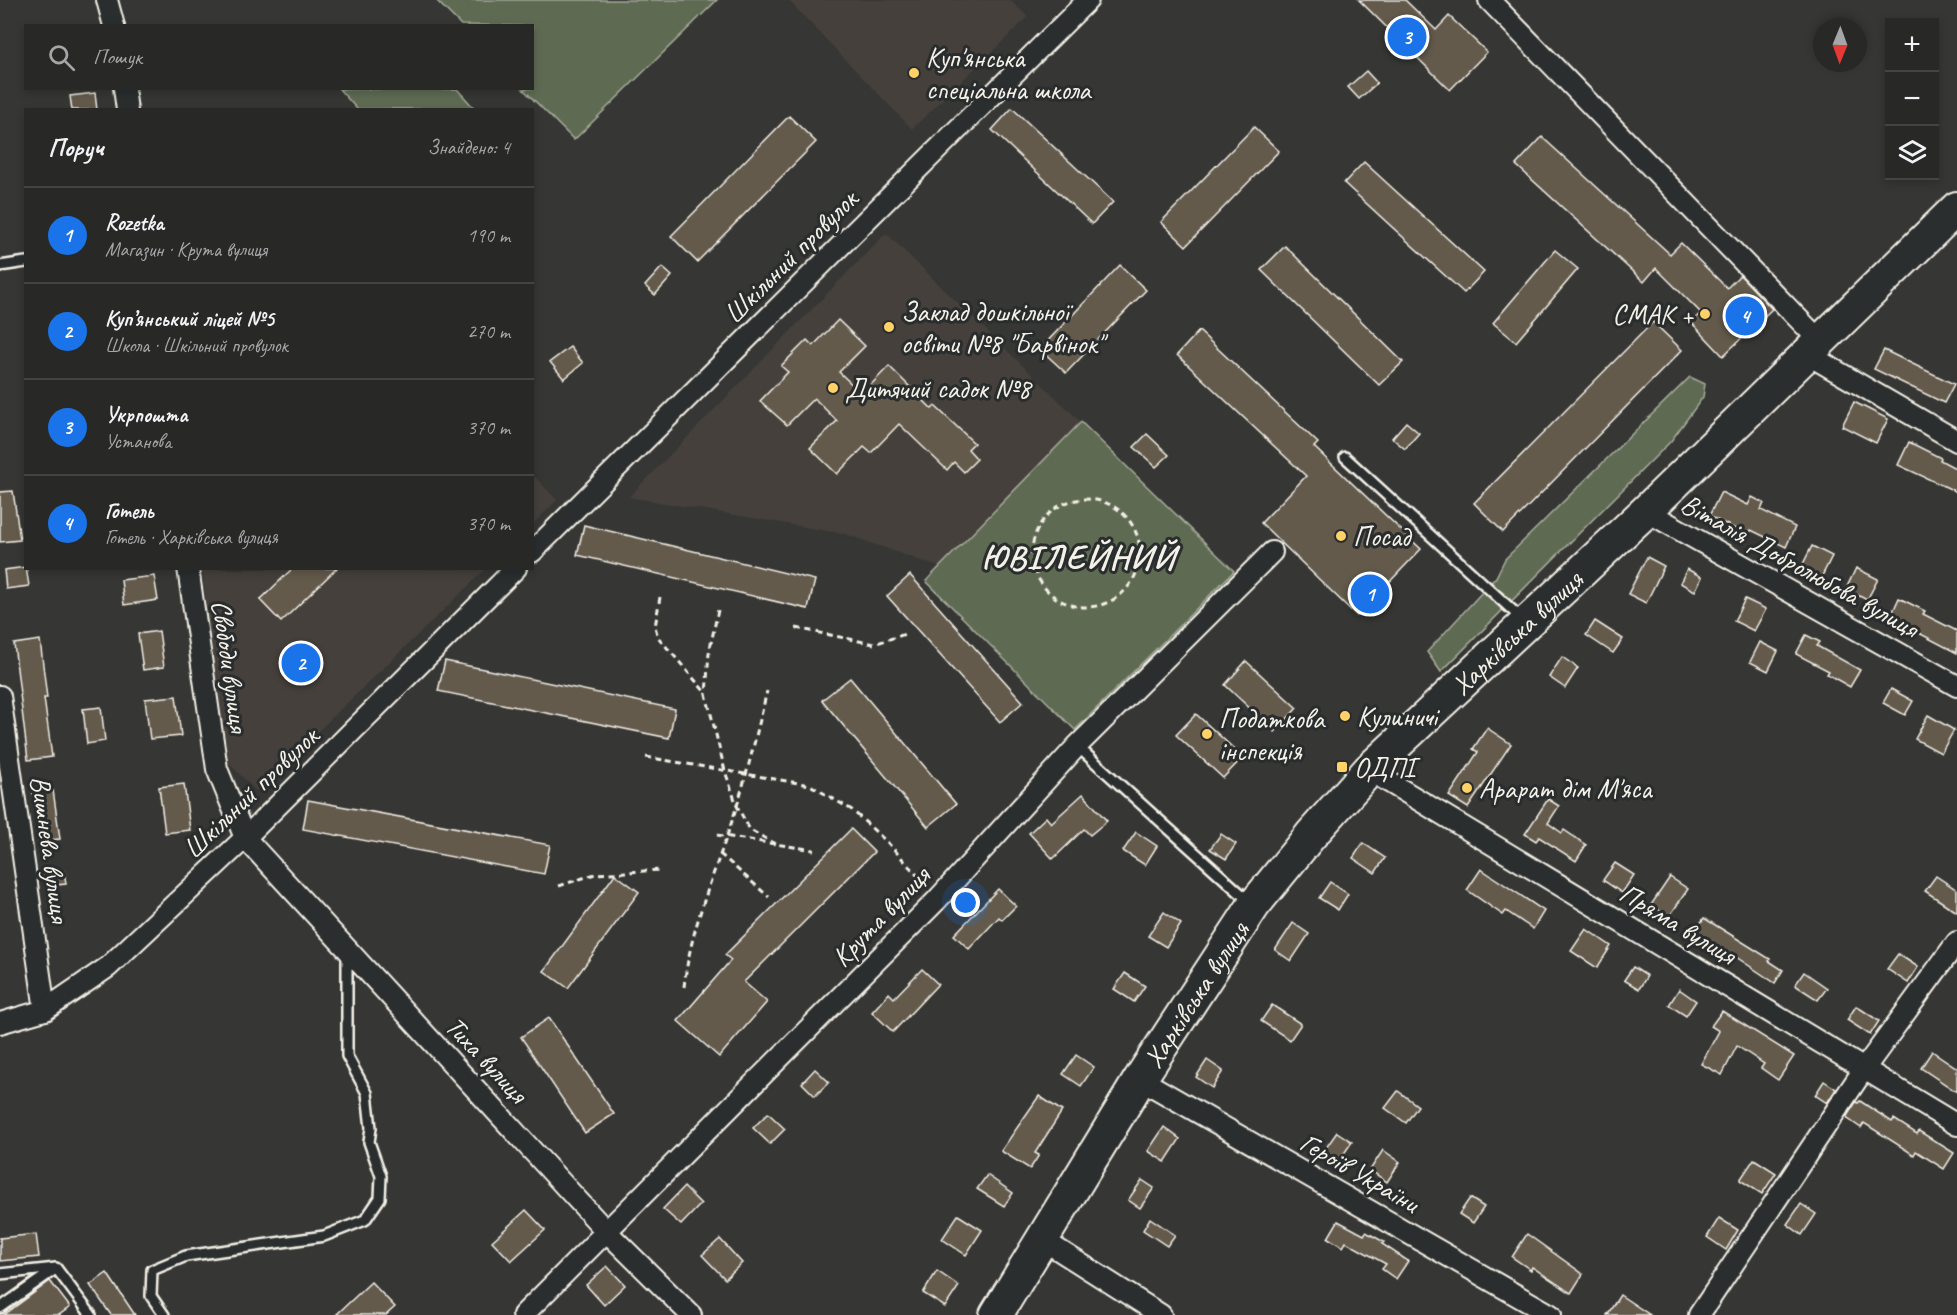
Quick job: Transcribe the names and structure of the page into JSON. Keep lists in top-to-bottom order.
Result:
{
  "streets": {
    "main road": ["Харківська вулиця"],
    "street": [
      "Шкільний провулок",
      "Віталія Добролюбова вулиця",
      "Свободи вулиця",
      "Вишнева вулиця",
      "Крута вулиця",
      "Пряма вулиця",
      "Тиха вулиця",
      "Героїв України"
    ]
  },
  "crossings": [
    ["Шкільний провулок", "Свободи вулиця"],
    ["Шкільний провулок", "Вишнева вулиця"],
    ["Шкільний провулок", "Тиха вулиця"],
    ["Віталія Добролюбова вулиця", "Харківська вулиця"],
    ["Харківська вулиця", "Пряма вулиця"],
    ["Харківська вулиця", "Героїв України"],
    ["Свободи вулиця", "Тиха вулиця"],
    ["Крута вулиця", "Тиха вулиця"]
  ],
  "districts": ["ЮВІЛЕЙНИЙ"],
  "places": {
    "other": [
      "Куп'янська спеціальна школа",
      "СМАК +",
      "Заклад дошкільної освіти №8 \"Барвінок\"",
      "Дитячий садок №8",
      "Посад",
      "Кулиничі",
      "Податкова інспекція",
      "Арарат дім М'яса"
    ],
    "transit": ["ОДПІ"]
  },
  "north": "bottom",
  "page": {
    "pins": [
      "3",
      "4",
      "1",
      "2"
    ],
    "map_buttons": ["+", "−"],
    "search": "Пошук",
    "heading": ["Поруч", "Знайдено: 4"],
    "list": [
      {
        "mark": "1",
        "name": "Rozetka",
        "note": "Магазин · Крута вулиця",
        "value": "190 m"
      },
      {
        "mark": "2",
        "name": "Куп’янський ліцей №5",
        "note": "Школа · Шкільний провулок",
        "value": "270 m"
      },
      {
        "mark": "3",
        "name": "Укрпошта",
        "note": "Установа",
        "value": "370 m"
      },
      {
        "mark": "4",
        "name": "Готель",
        "note": "Готель · Харківська вулиця",
        "value": "370 m"
      }
    ]
  }
}
